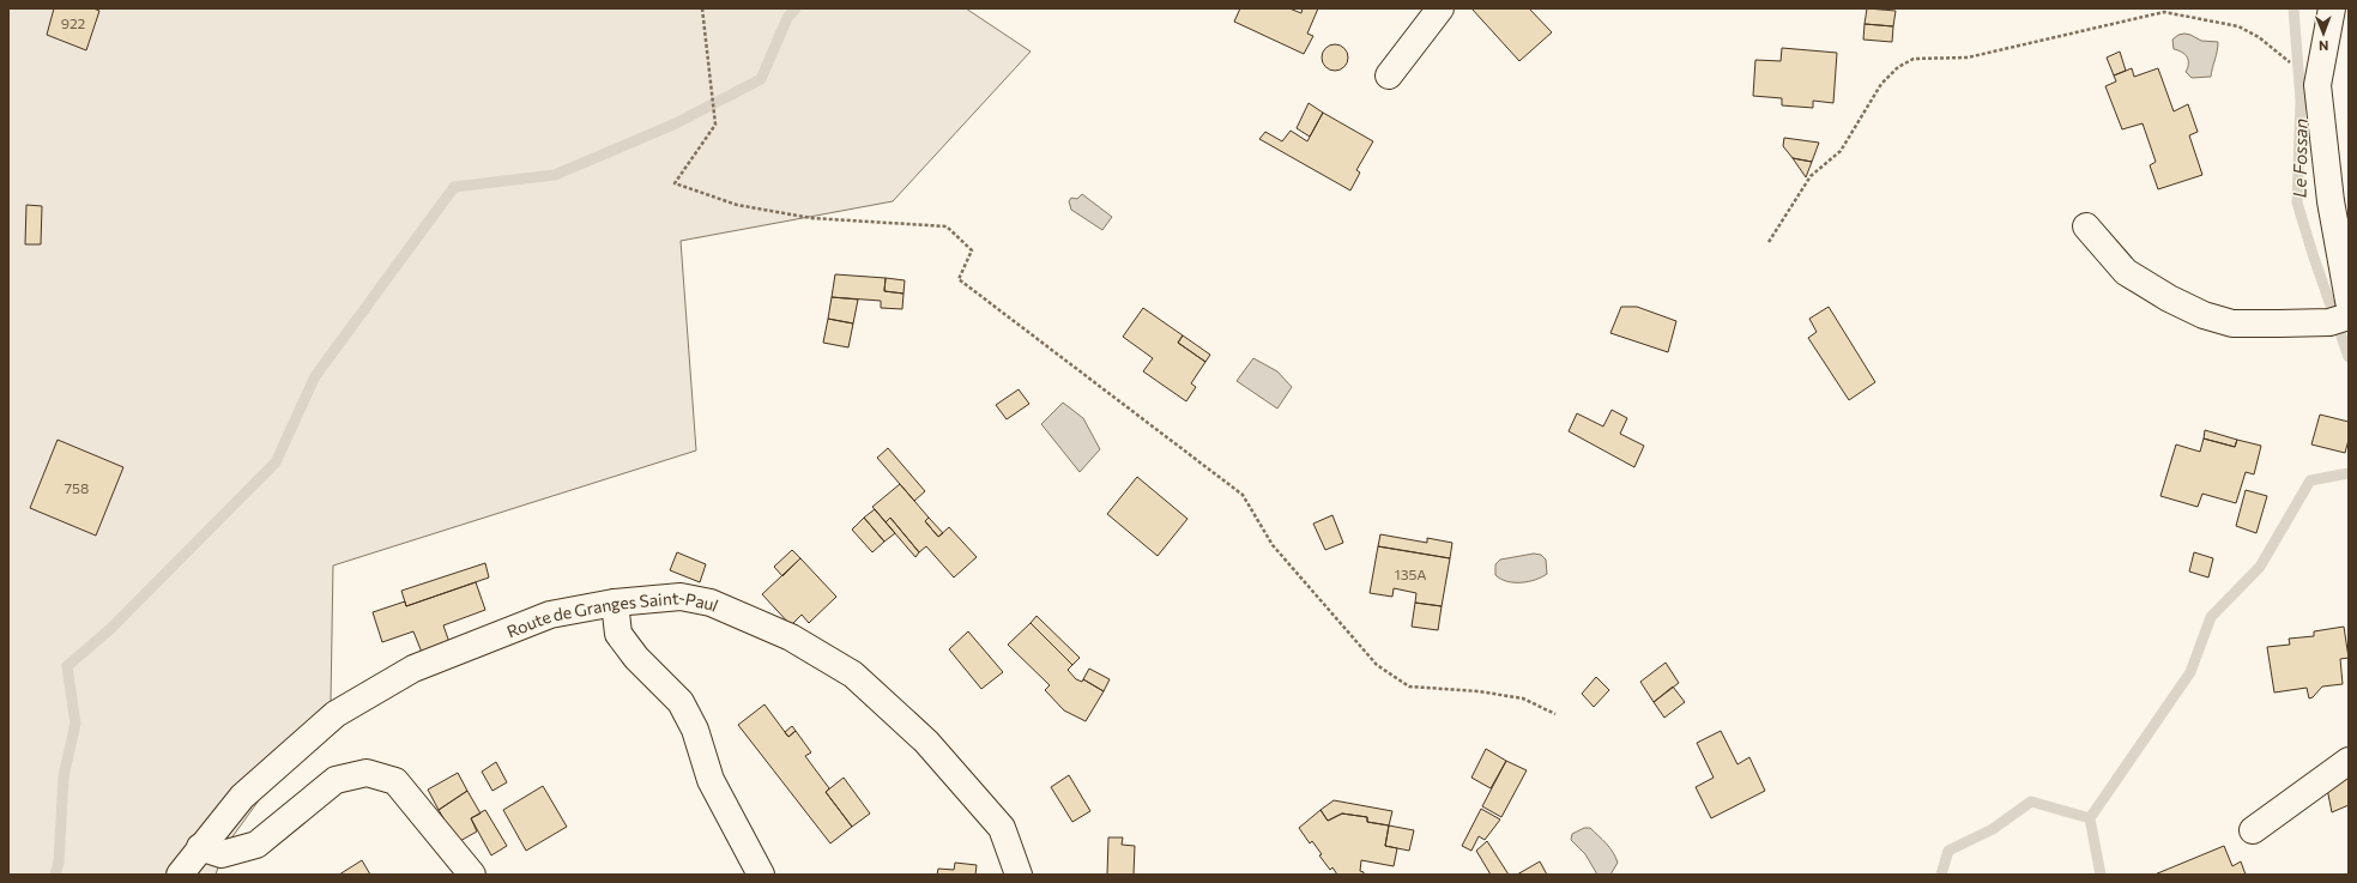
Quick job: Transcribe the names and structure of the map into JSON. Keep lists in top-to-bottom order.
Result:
{
  "streets": {
    "street": ["Route de Granges Saint-Paul"]
  },
  "water": ["Le Fossan"],
  "house_numbers": ["922", "758", "135A"],
  "north": "bottom"
}
